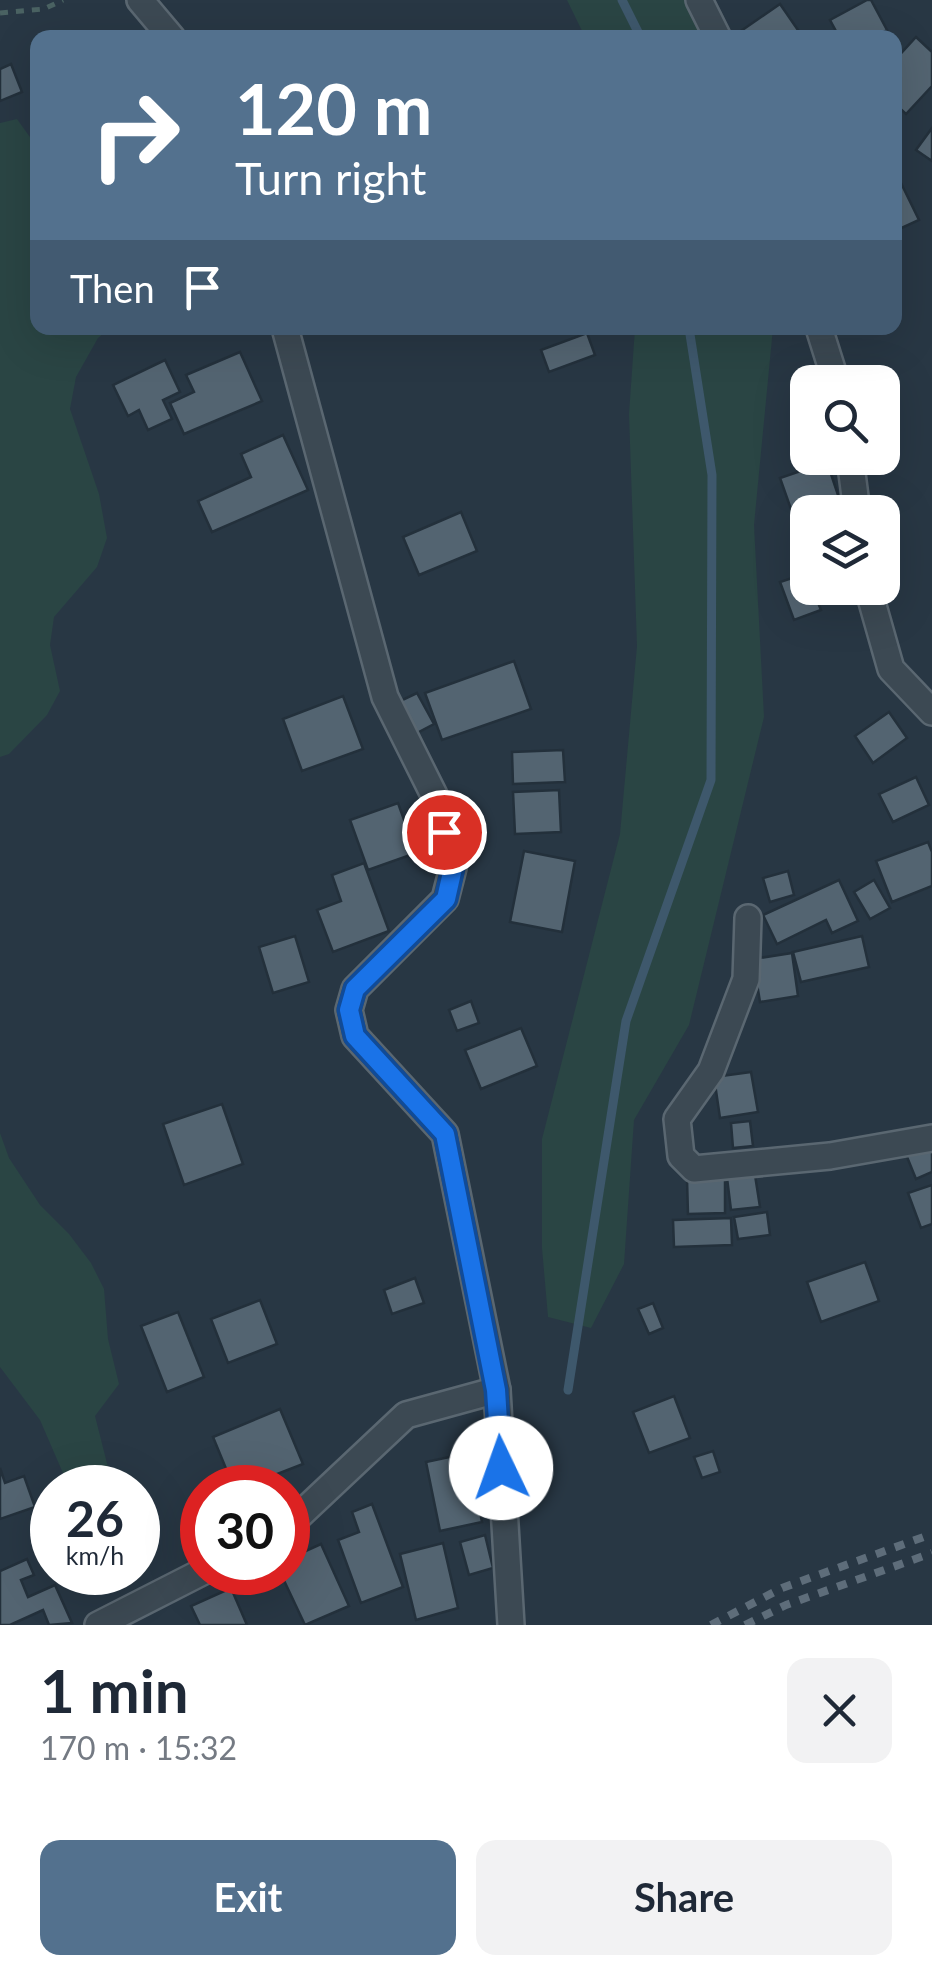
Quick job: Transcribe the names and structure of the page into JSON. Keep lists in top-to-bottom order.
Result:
{
  "page": {
    "turn": ["120 m", "Turn right"],
    "then": "Then",
    "speed": "26 km/h",
    "limit": "30",
    "heading": ["1 min", "170 m · 15:32"],
    "buttons": ["Exit", "Share"]
  }
}
